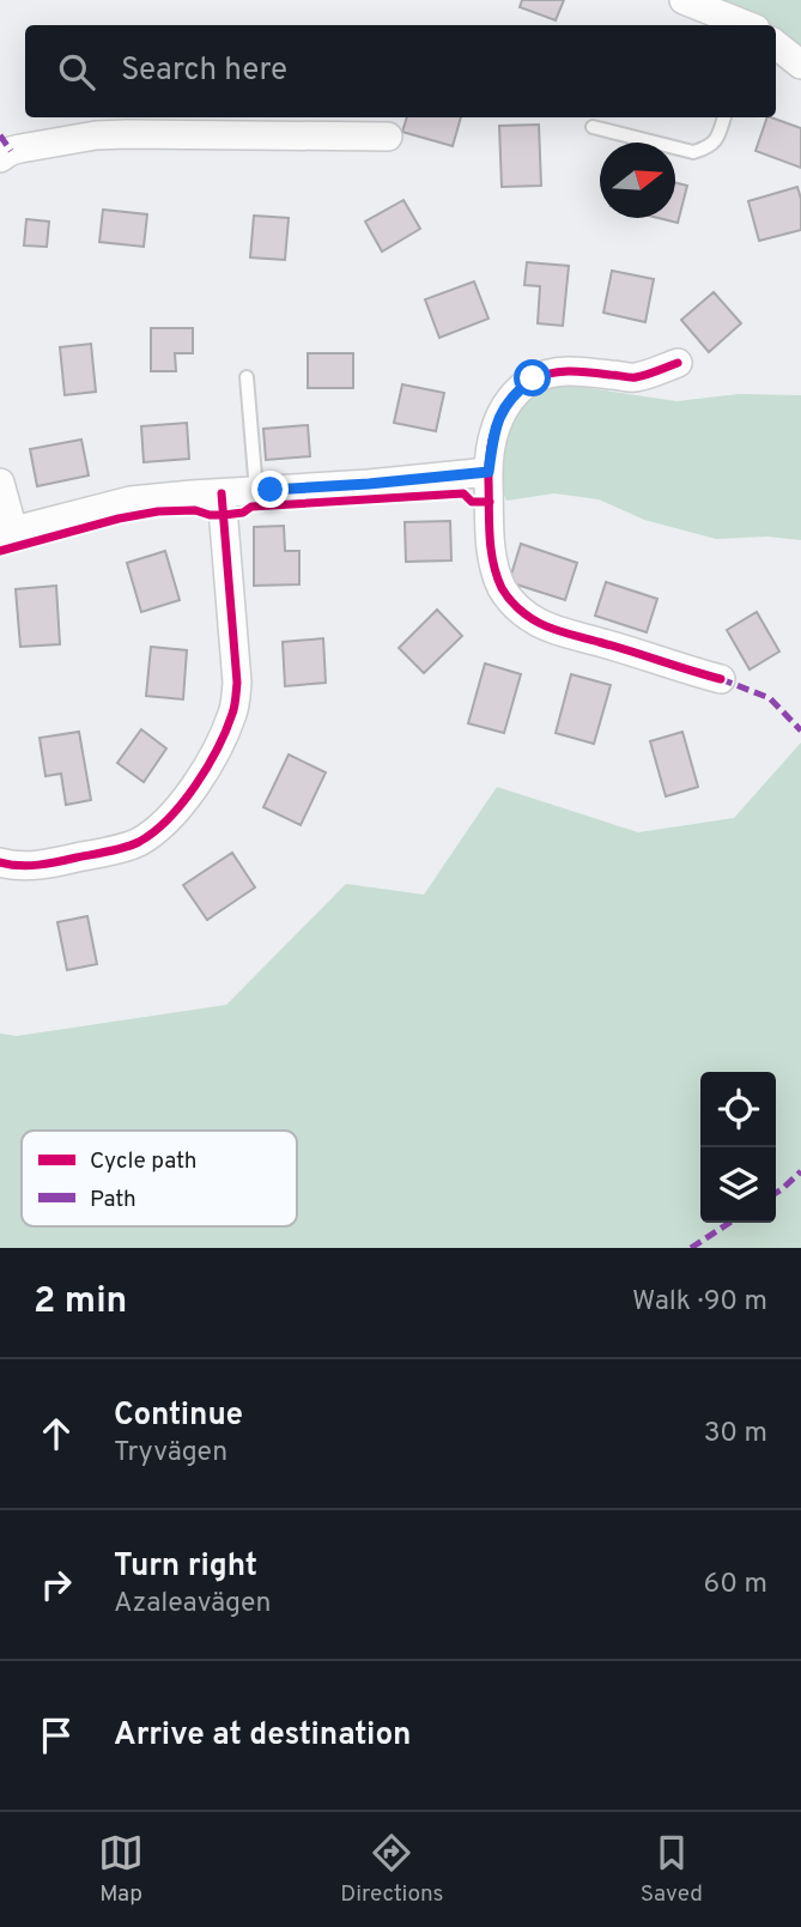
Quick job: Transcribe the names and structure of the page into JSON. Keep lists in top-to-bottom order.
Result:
{
  "legend": ["Cycle path", "Path"],
  "north": "right",
  "page": {
    "search": "Search here",
    "heading": ["2 min", "Walk · 90 m"],
    "list": [
      ["Continue", "Tryvägen", "30 m"],
      ["Turn right", "Azaleavägen", "60 m"],
      "Arrive at destination"
    ],
    "nav": ["Map", "Directions", "Saved"]
  }
}
